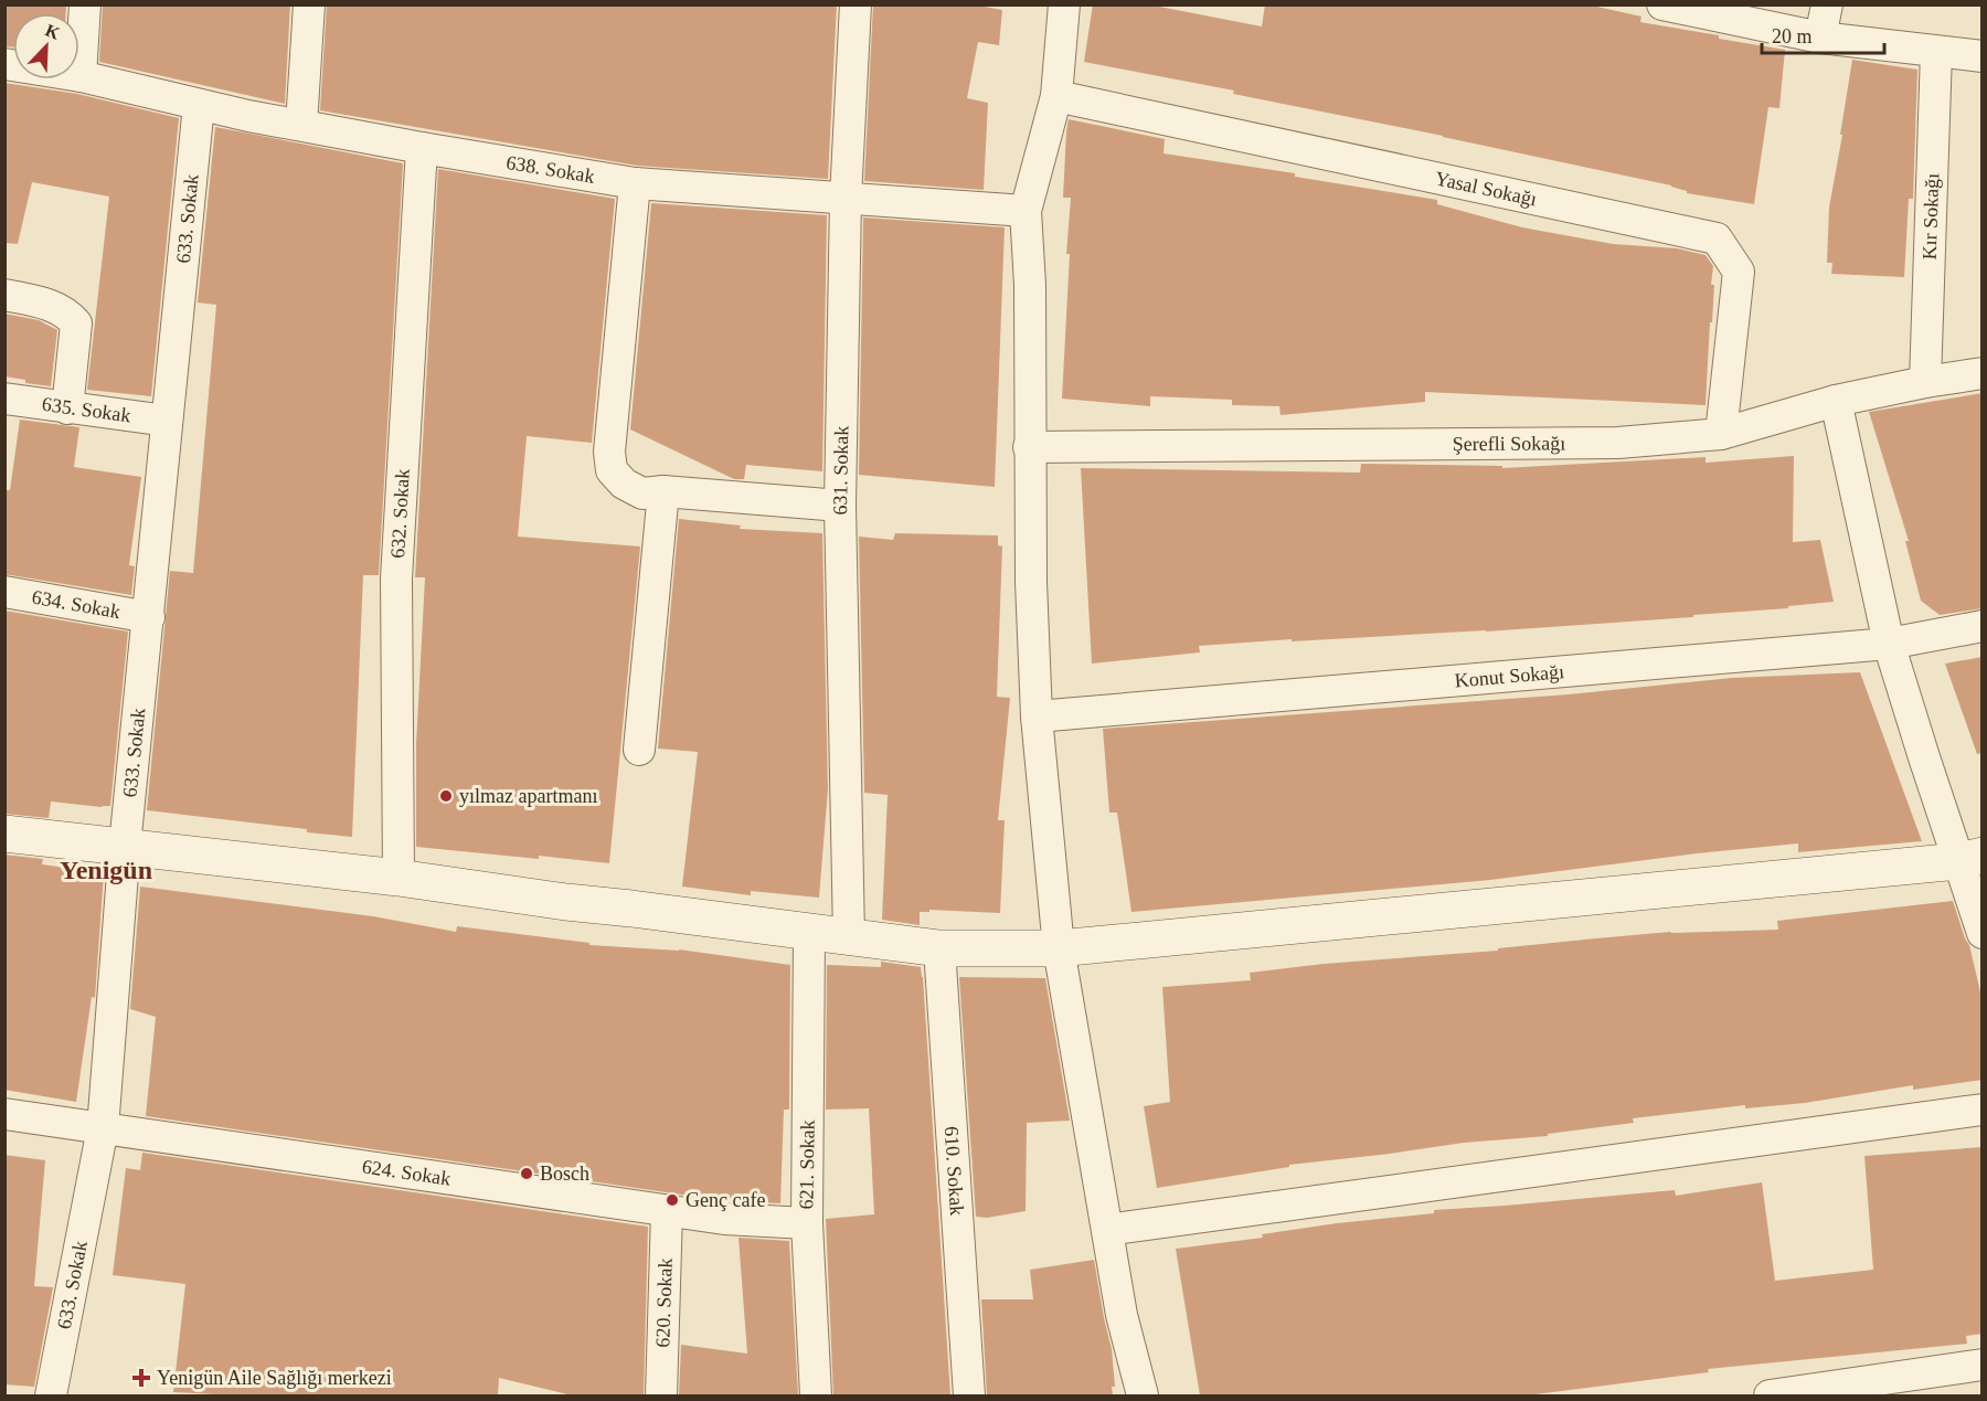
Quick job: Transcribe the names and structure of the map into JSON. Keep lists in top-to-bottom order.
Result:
{
  "streets": {
    "street": [
      "638. Sokak",
      "Yasal Sokağı",
      "Kır Sokağı",
      "633. Sokak",
      "635. Sokak",
      "Şerefli Sokağı",
      "631. Sokak",
      "632. Sokak",
      "634. Sokak",
      "Konut Sokağı",
      "621. Sokak",
      "624. Sokak",
      "610. Sokak",
      "620. Sokak"
    ]
  },
  "crossings": [
    ["638. Sokak", "633. Sokak"],
    ["638. Sokak", "631. Sokak"],
    ["638. Sokak", "632. Sokak"],
    ["Yasal Sokağı", "Şerefli Sokağı"],
    ["Kır Sokağı", "Şerefli Sokağı"],
    ["633. Sokak", "635. Sokak"],
    ["633. Sokak", "634. Sokak"],
    ["633. Sokak", "624. Sokak"],
    ["621. Sokak", "624. Sokak"],
    ["624. Sokak", "620. Sokak"]
  ],
  "districts": ["Yenigün"],
  "places": {
    "other": ["yılmaz apartmanı", "Bosch", "Genç cafe"],
    "health": ["Yenigün Aile Sağlığı merkezi"]
  },
  "scale_bar": "20 m",
  "north": "top right"
}
